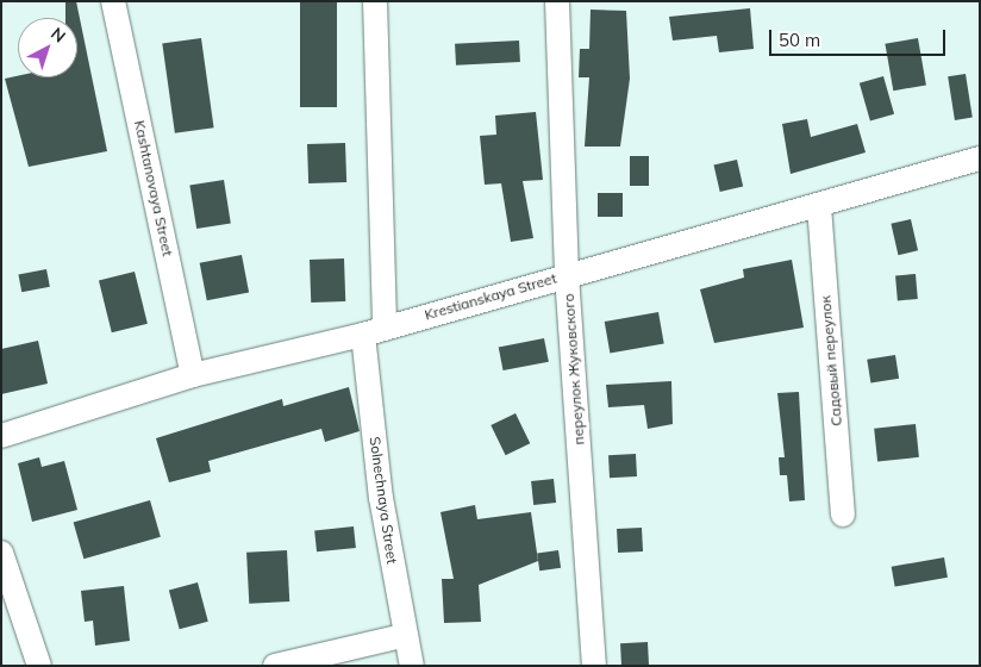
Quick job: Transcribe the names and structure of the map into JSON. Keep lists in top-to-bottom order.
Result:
{
  "streets": {
    "street": [
      "Kashtanovaya Street",
      "Krestianskaya Street",
      "Садовый переулок",
      "переулок Жуковского",
      "Solnechnaya Street"
    ]
  },
  "crossings": [
    ["Kashtanovaya Street", "Krestianskaya Street"],
    ["Krestianskaya Street", "Садовый переулок"],
    ["Krestianskaya Street", "переулок Жуковского"],
    ["Krestianskaya Street", "Solnechnaya Street"]
  ],
  "scale_bar": "50 m",
  "north": "top right"
}
